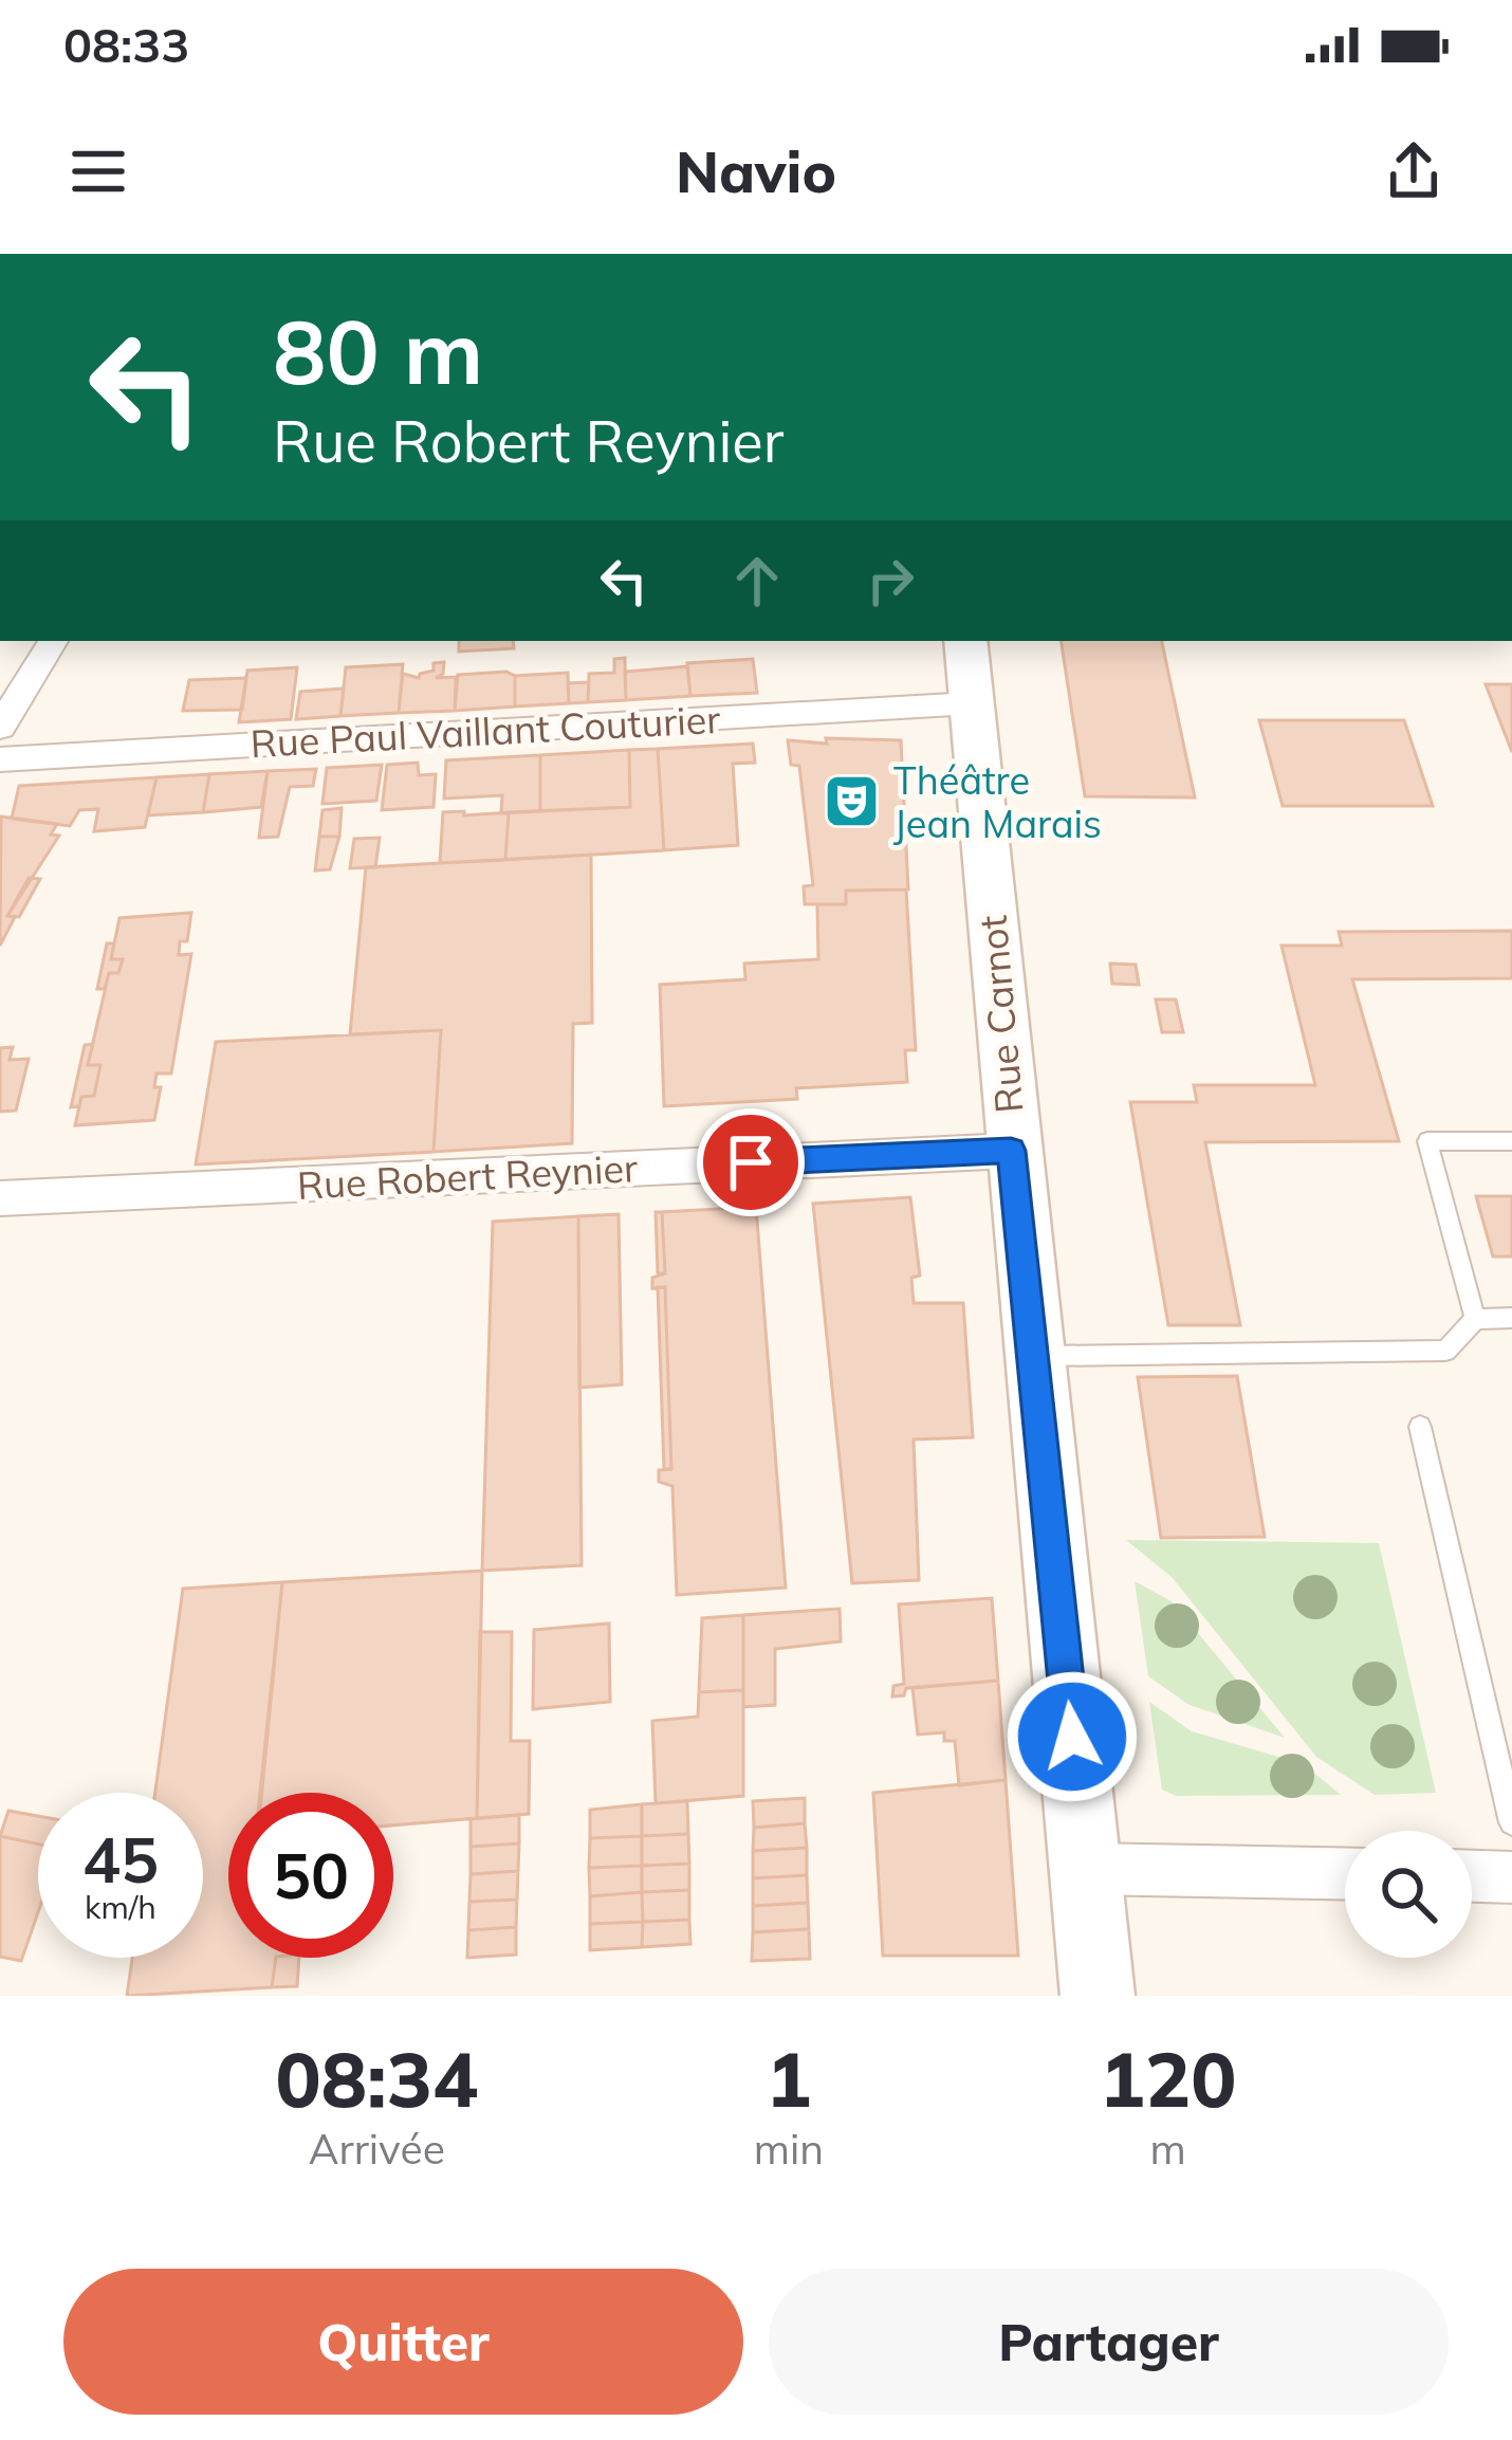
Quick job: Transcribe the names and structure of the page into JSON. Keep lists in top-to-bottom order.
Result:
{
  "streets": {
    "main road": ["Rue Carnot"],
    "street": ["Rue Paul Vaillant Couturier", "Rue Robert Reynier"]
  },
  "crossings": [
    ["Rue Paul Vaillant Couturier", "Rue Carnot"],
    ["Rue Carnot", "Rue Robert Reynier"]
  ],
  "places": {
    "theatre": ["Théâtre Jean Marais"]
  },
  "page": {
    "status": "08:33",
    "header": "Navio",
    "turn": ["80 m", "Rue Robert Reynier"],
    "speed": "45 km/h",
    "limit": "50",
    "eta": [
      "08:34",
      "Arrivée",
      "1",
      "min",
      "120",
      "m"
    ],
    "buttons": ["Quitter", "Partager"]
  }
}
